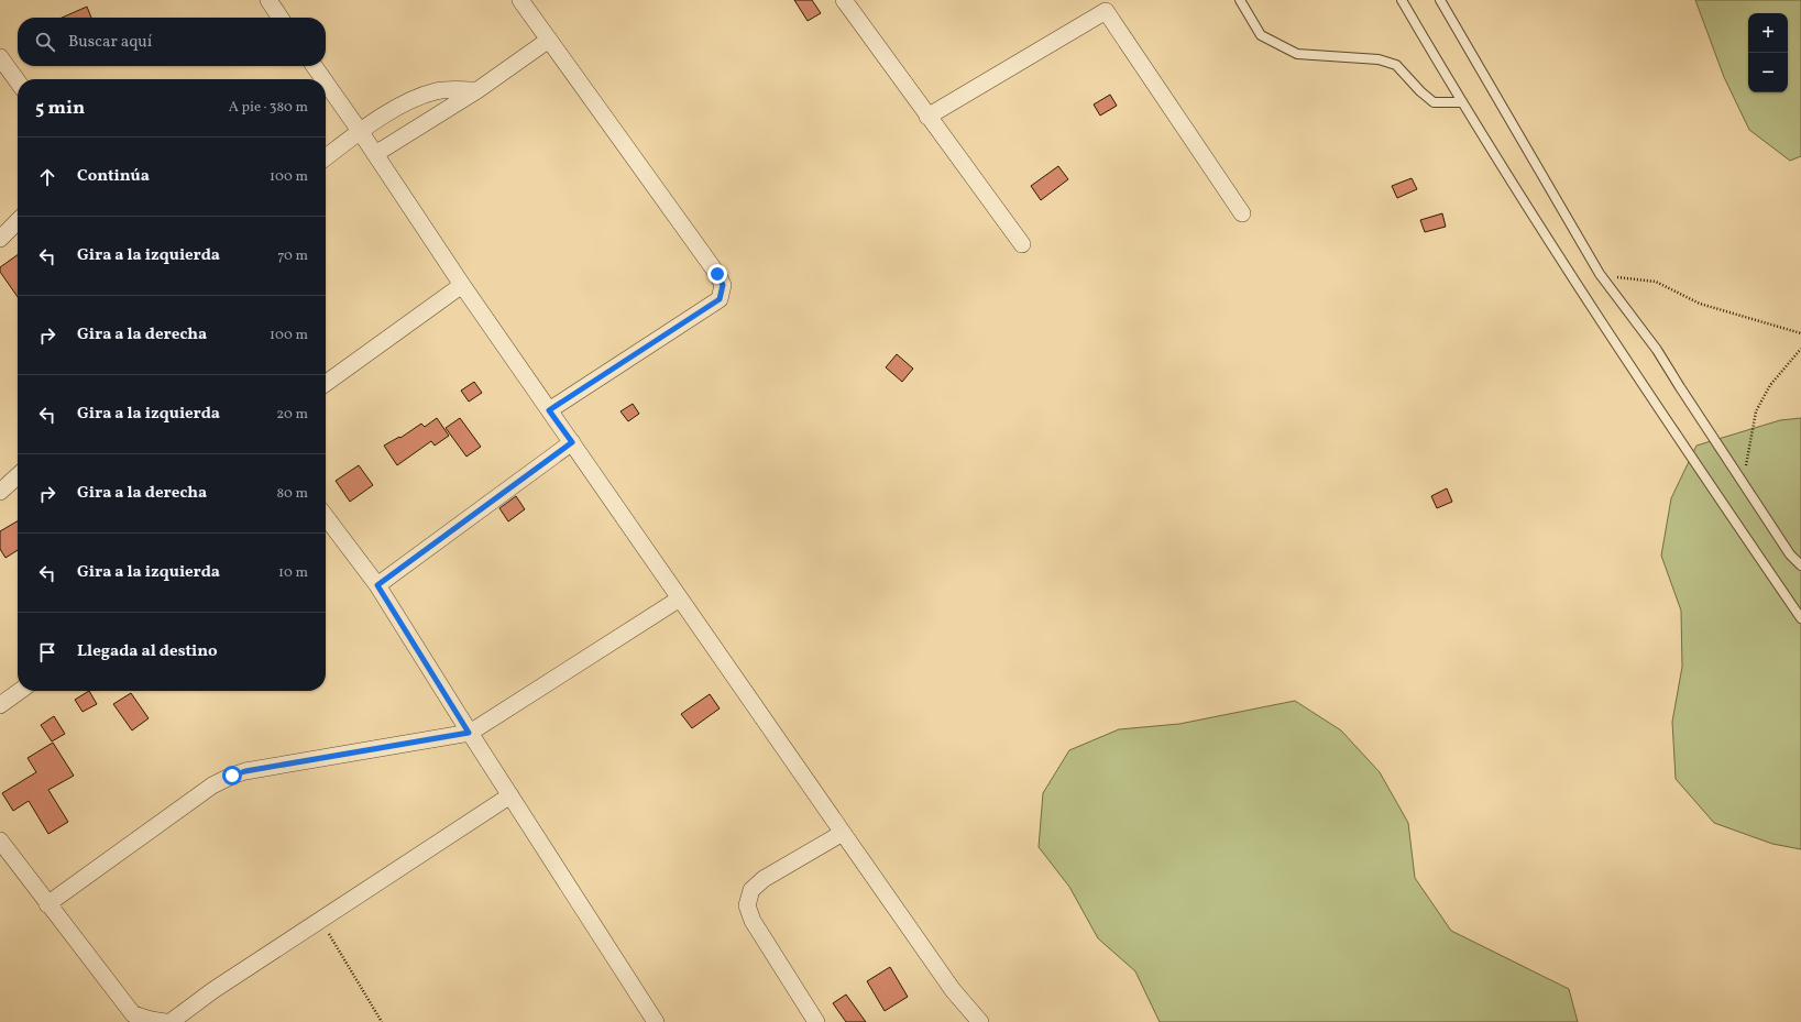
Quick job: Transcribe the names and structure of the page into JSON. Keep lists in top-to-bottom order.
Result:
{
  "page": {
    "map_buttons": ["+", "−"],
    "search": "Buscar aquí",
    "heading": ["5 min", "A pie · 380 m"],
    "list": [
      ["Continúa", "100 m"],
      ["Gira a la izquierda", "70 m"],
      ["Gira a la derecha", "100 m"],
      ["Gira a la izquierda", "20 m"],
      ["Gira a la derecha", "80 m"],
      ["Gira a la izquierda", "10 m"],
      "Llegada al destino"
    ]
  }
}
